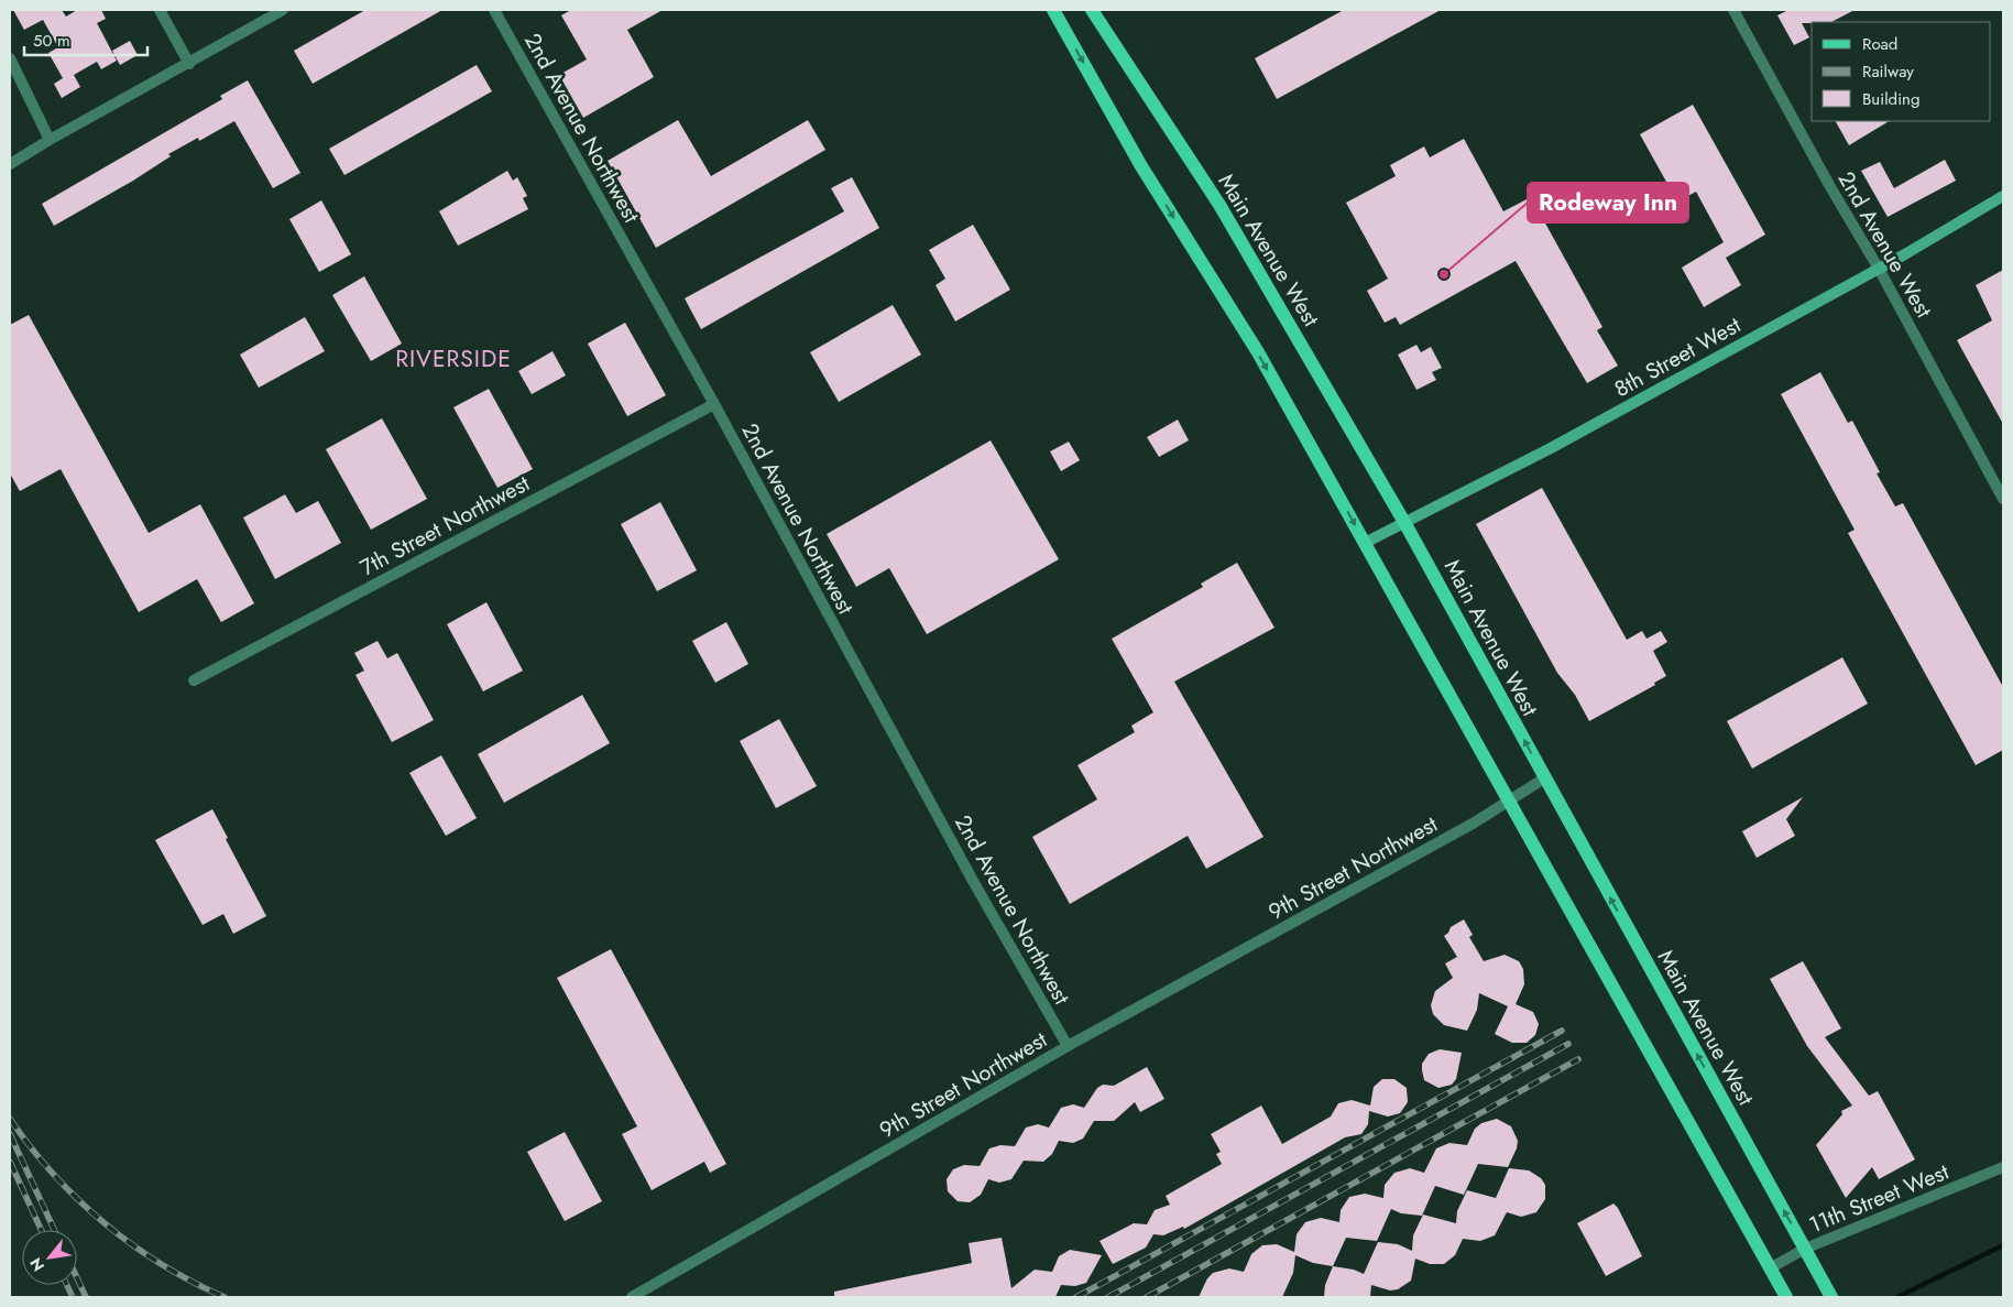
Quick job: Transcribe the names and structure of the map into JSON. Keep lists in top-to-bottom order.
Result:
{
  "streets": {
    "main road": ["Main Avenue West"],
    "street": [
      "2nd Avenue Northwest",
      "2nd Avenue West",
      "8th Street West",
      "7th Street Northwest",
      "9th Street Northwest",
      "11th Street West"
    ]
  },
  "crossings": [
    ["2nd Avenue Northwest", "7th Street Northwest"],
    ["2nd Avenue Northwest", "9th Street Northwest"],
    ["2nd Avenue West", "8th Street West"],
    ["Main Avenue West", "8th Street West"],
    ["Main Avenue West", "9th Street Northwest"],
    ["Main Avenue West", "11th Street West"]
  ],
  "districts": ["RIVERSIDE"],
  "places": ["Rodeway Inn"],
  "legend": ["Road", "Railway", "Building"],
  "scale_bar": "50 m",
  "north": "bottom left"
}
